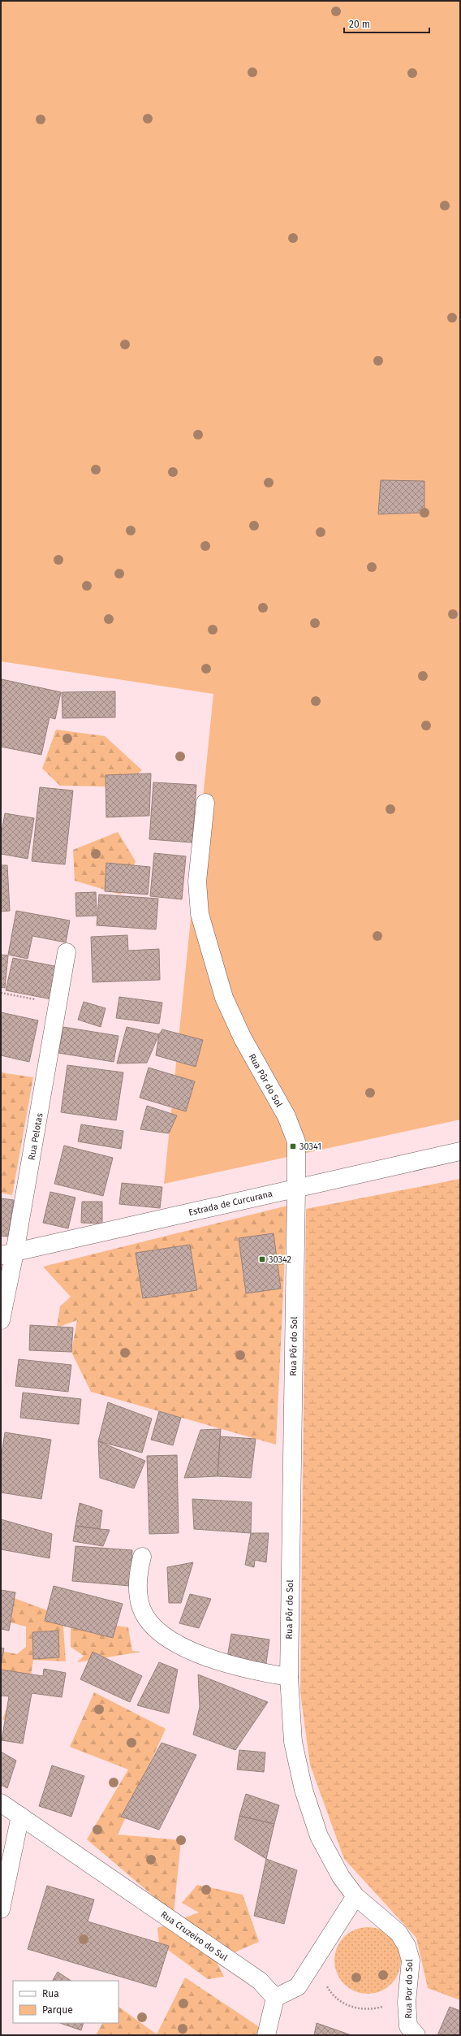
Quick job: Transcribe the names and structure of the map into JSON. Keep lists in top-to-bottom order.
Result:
{
  "streets": {
    "street": [
      "Rua Pôr do Sol",
      "Rua Pelotas",
      "Estrada de Curcurana",
      "Rua Cruzeiro do Sul",
      "Rua Por do Sol"
    ]
  },
  "crossings": [
    ["Rua Pôr do Sol", "Estrada de Curcurana"],
    ["Rua Pôr do Sol", "Rua Por do Sol"],
    ["Rua Pelotas", "Estrada de Curcurana"]
  ],
  "places": {
    "transit": ["30341", "30342"]
  },
  "legend": ["Rua", "Parque"],
  "scale_bar": "20 m"
}
